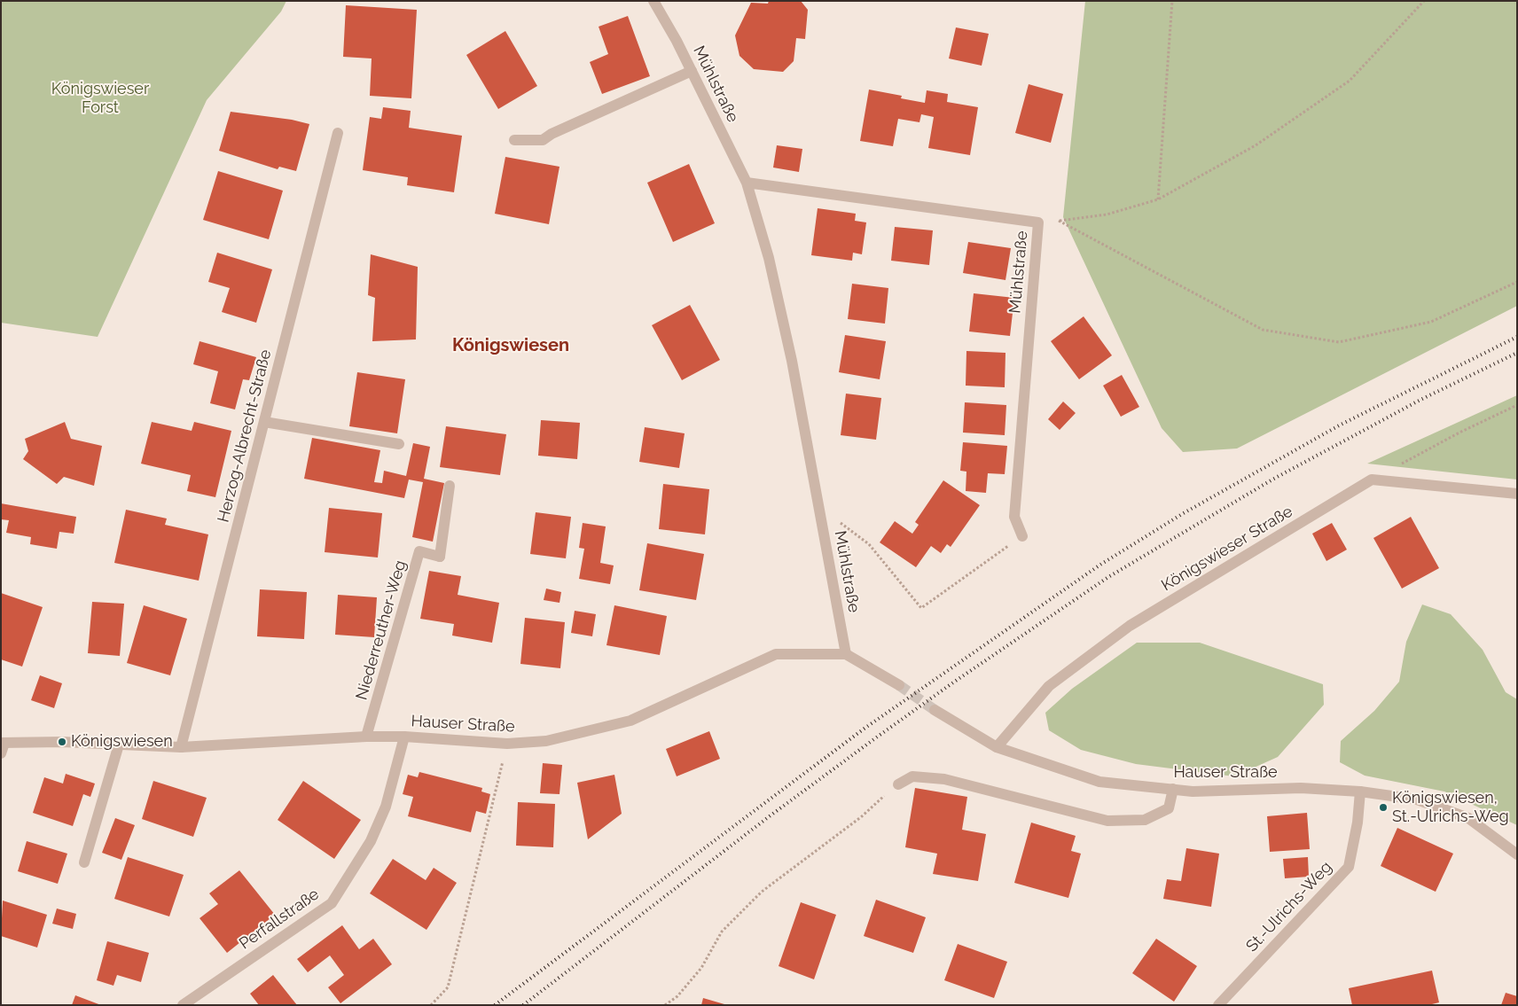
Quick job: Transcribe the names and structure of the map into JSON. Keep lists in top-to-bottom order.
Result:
{
  "streets": {
    "street": [
      "Mühlstraße",
      "Herzog-Albrecht-Straße",
      "Königswieser Straße",
      "Niederreuther-Weg",
      "Hauser Straße",
      "St.-Ulrichs-Weg",
      "Perfallstraße"
    ]
  },
  "crossings": [
    ["Mühlstraße", "Hauser Straße"],
    ["Herzog-Albrecht-Straße", "Hauser Straße"],
    ["Königswieser Straße", "Hauser Straße"],
    ["Niederreuther-Weg", "Hauser Straße"],
    ["Hauser Straße", "St.-Ulrichs-Weg"],
    ["Hauser Straße", "Perfallstraße"]
  ],
  "districts": ["Königswiesen"],
  "parks": ["Königswieser Forst"],
  "places": ["Königswiesen", "Königswiesen, St.-Ulrichs-Weg"]
}
